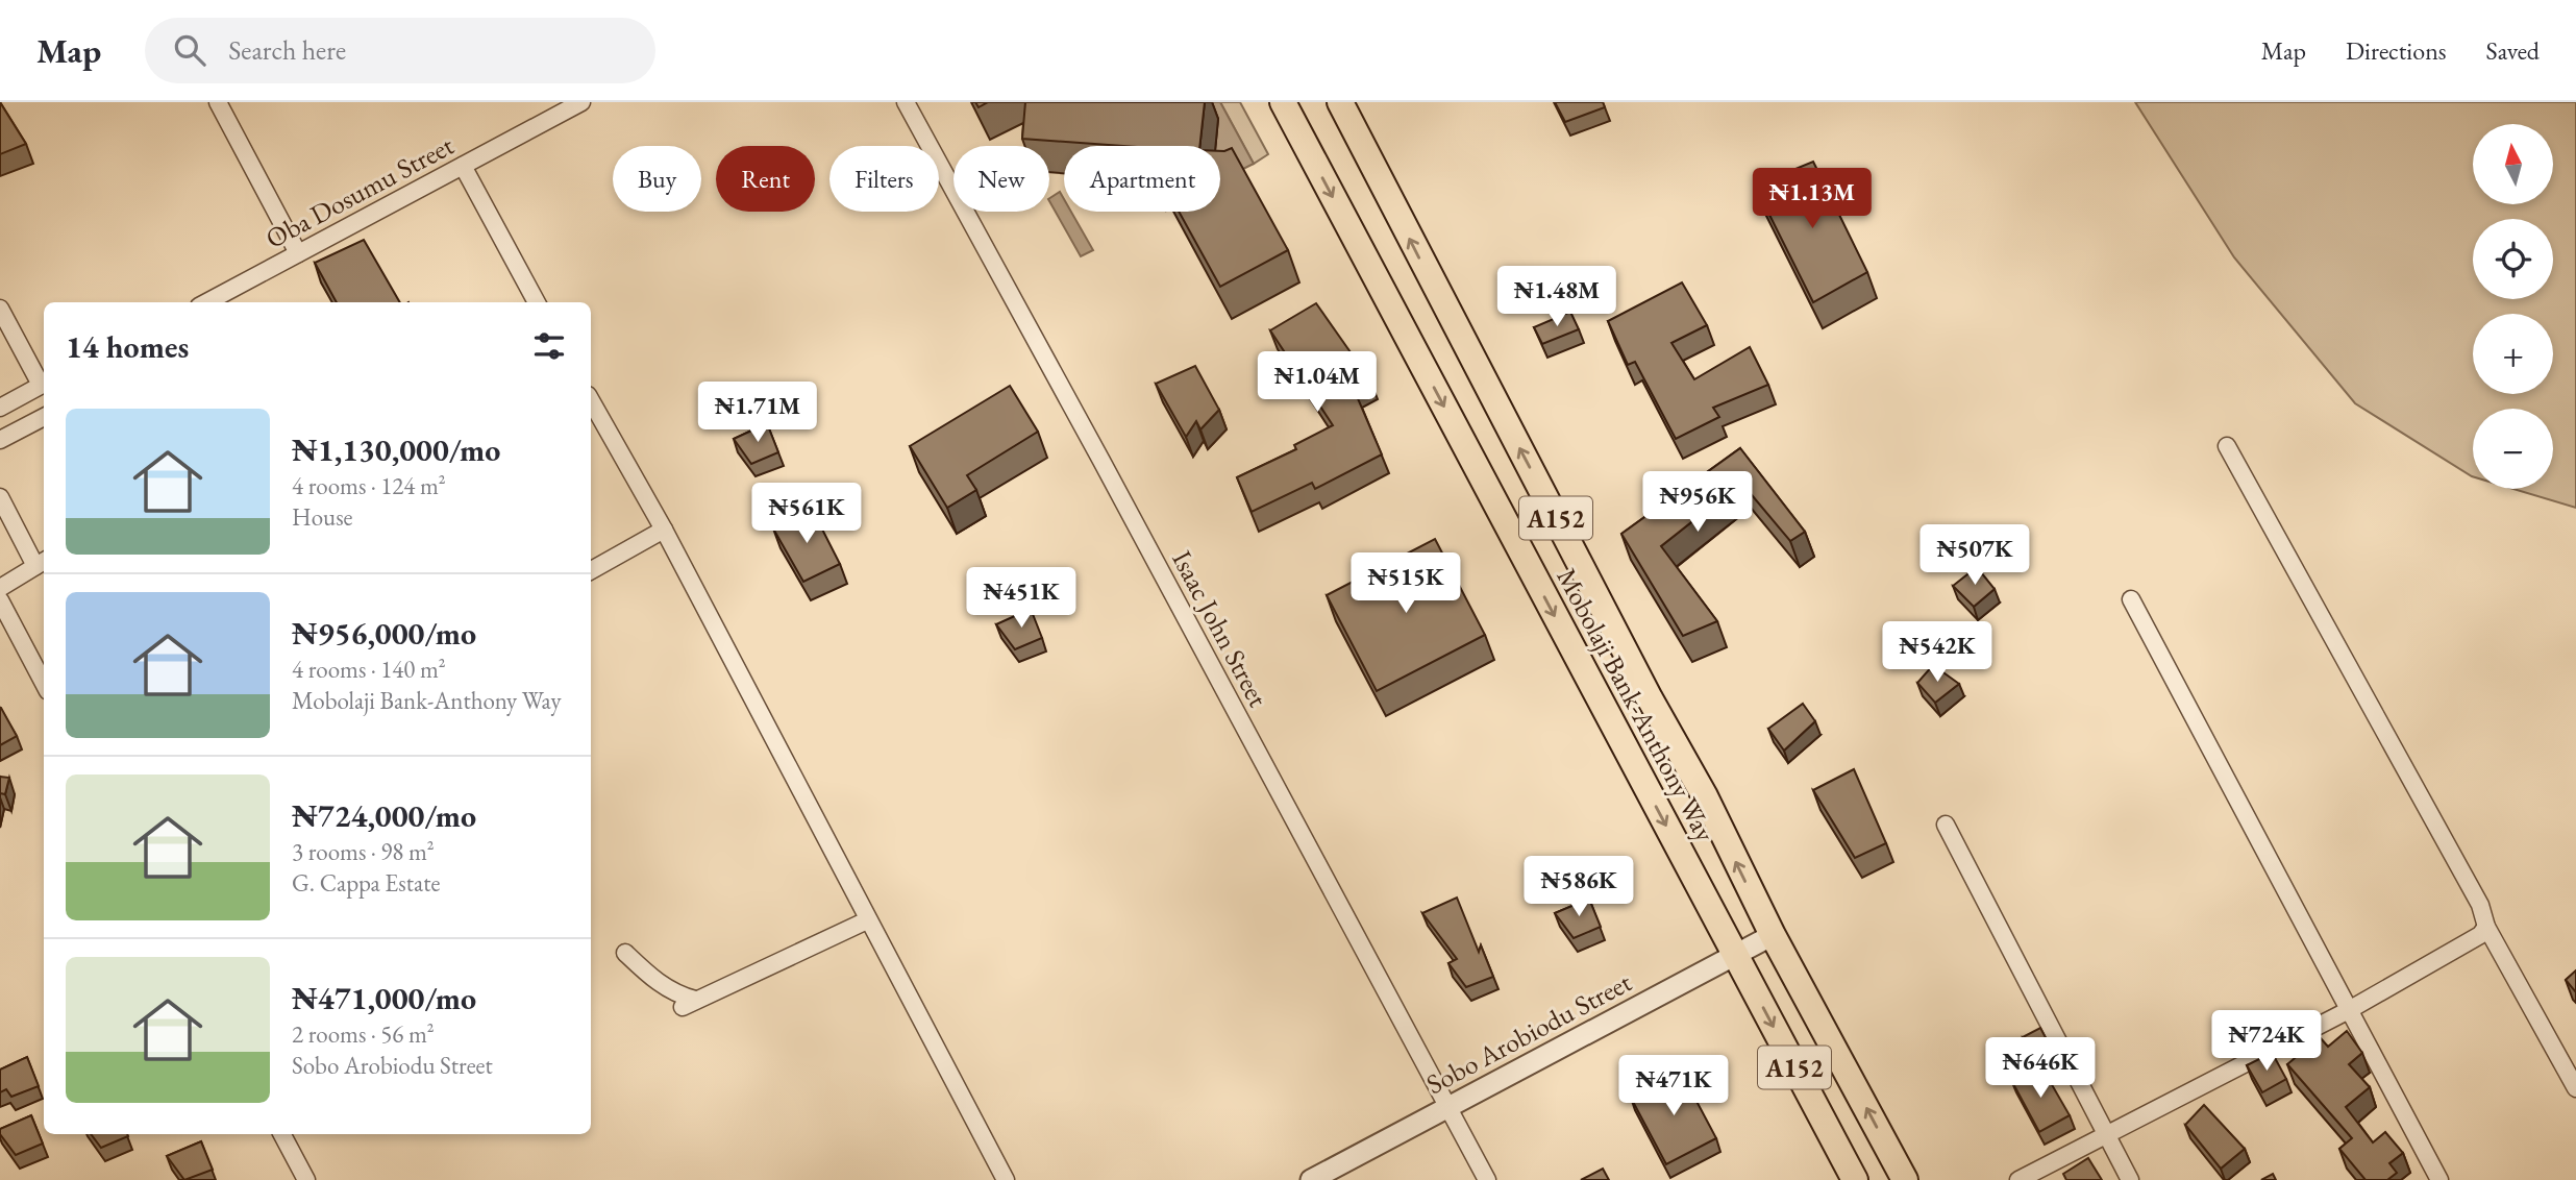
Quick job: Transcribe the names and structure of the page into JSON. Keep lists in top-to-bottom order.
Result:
{
  "streets": {
    "main road": ["A152", "Mobolaji Bank-Anthony Way"],
    "street": ["Oba Dosumu Street", "Isaac John Street", "Sobo Arobiodu Street"]
  },
  "crossings": [
    ["Isaac John Street", "Sobo Arobiodu Street"],
    ["Mobolaji Bank-Anthony Way", "Sobo Arobiodu Street"]
  ],
  "north": "top",
  "page": {
    "header": "Map",
    "search": "Search here",
    "nav": ["Map", "Directions", "Saved"],
    "map_buttons": ["+", "−"],
    "chip": [
      "Buy",
      "Rent",
      "Filters",
      "New",
      "Apartment"
    ],
    "price": [
      "₦1.13M",
      "₦1.48M",
      "₦1.04M",
      "₦1.71M",
      "₦956K",
      "₦561K",
      "₦507K",
      "₦515K",
      "₦451K",
      "₦542K",
      "₦586K",
      "₦724K",
      "₦646K",
      "₦471K"
    ],
    "heading": "14 homes",
    "list": [
      {
        "name": "₦1,130,000/mo",
        "note": "4 rooms · 124 m² · House"
      },
      {
        "name": "₦956,000/mo",
        "note": "4 rooms · 140 m² · Mobolaji Bank-Anthony Way"
      },
      {
        "name": "₦724,000/mo",
        "note": "3 rooms · 98 m² · G. Cappa Estate"
      },
      {
        "name": "₦471,000/mo",
        "note": "2 rooms · 56 m² · Sobo Arobiodu Street"
      }
    ]
  }
}
